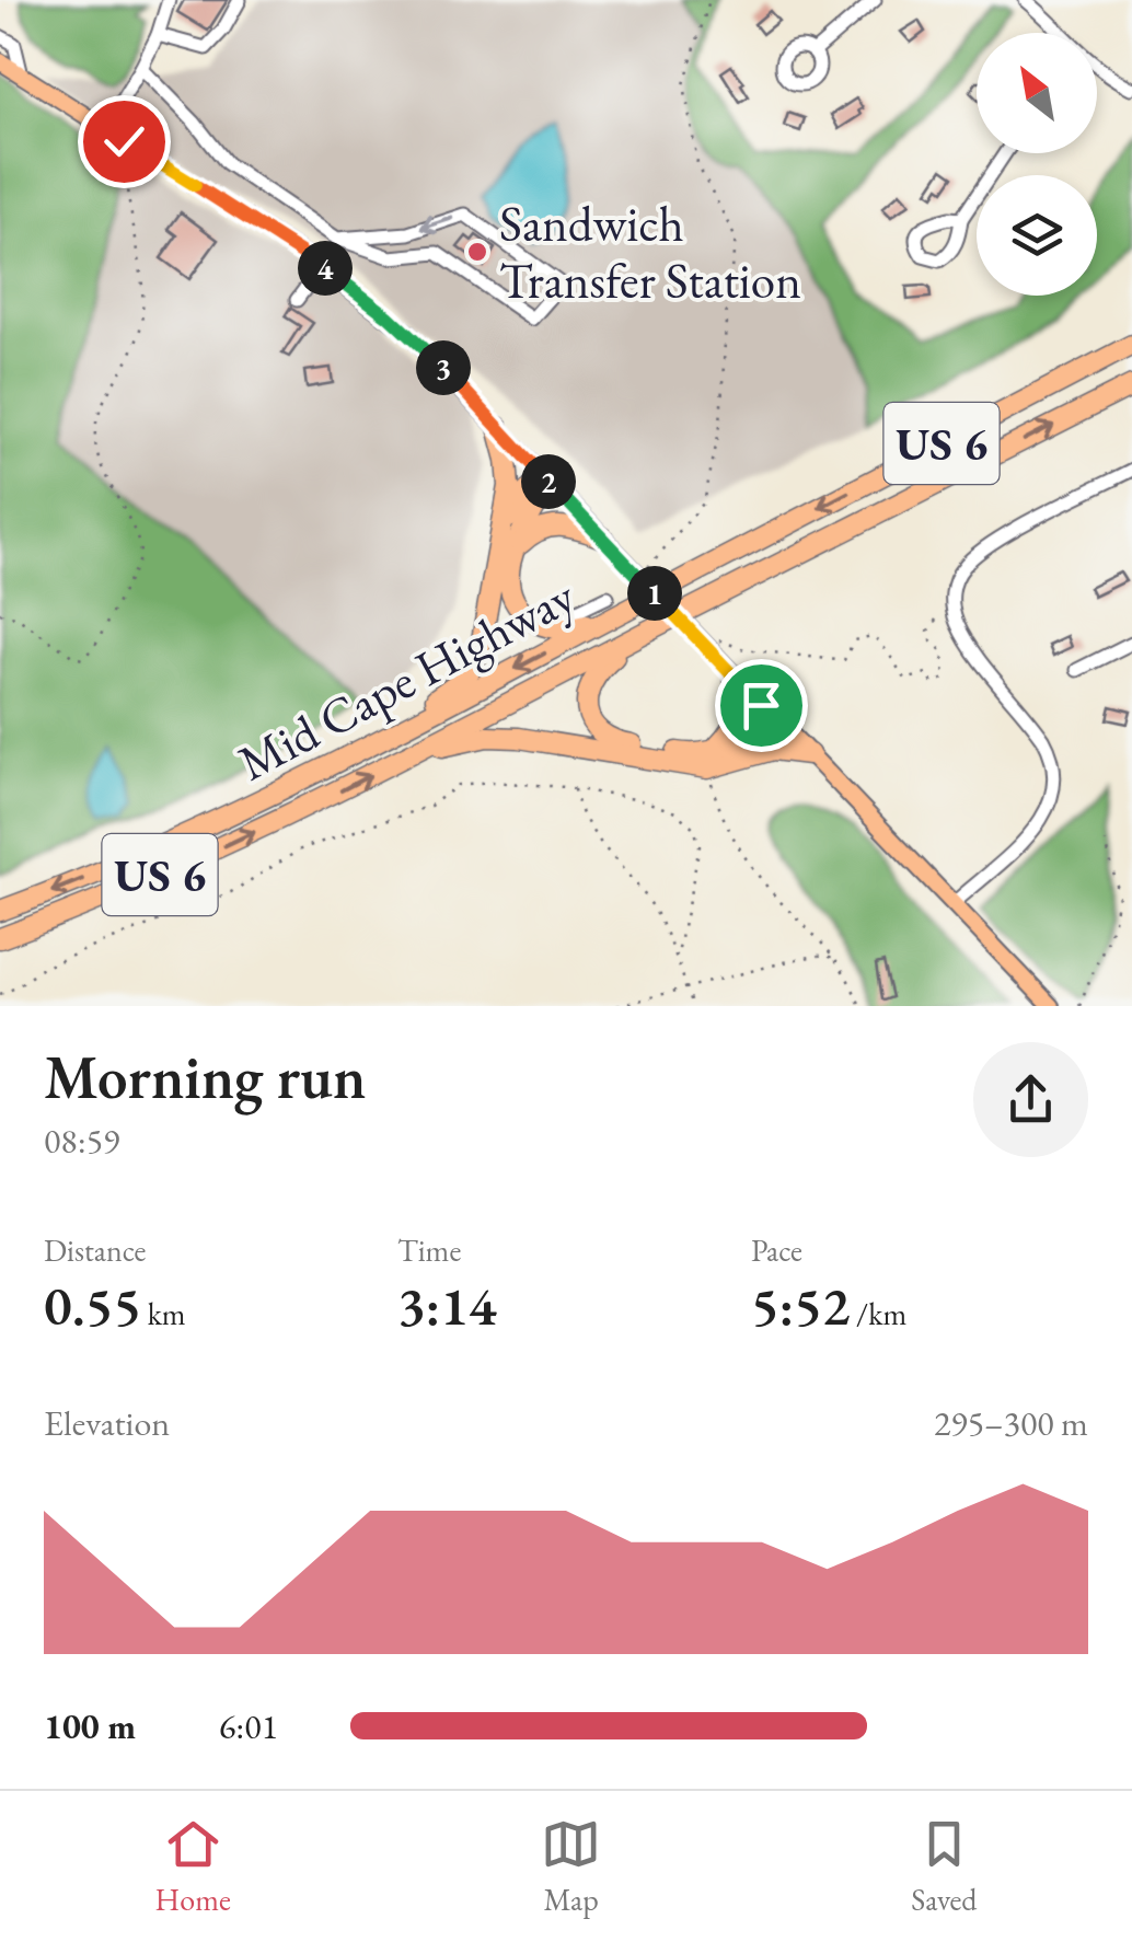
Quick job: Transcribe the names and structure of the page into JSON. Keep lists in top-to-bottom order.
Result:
{
  "streets": {
    "highway": ["US 6", "Mid Cape Highway"]
  },
  "places": ["Sandwich Transfer Station"],
  "north": "top left",
  "page": {
    "pins": [
      "4",
      "3",
      "2",
      "1"
    ],
    "heading": ["Morning run", "08:59"],
    "stats": [
      ["Distance", "0.55 km"],
      ["Time", "3:14"],
      ["Pace", "5:52 /km"]
    ],
    "chart": ["Elevation", "295–300 m"],
    "list": [
      {
        "name": "100 m",
        "note": "6:01"
      }
    ],
    "tabs": ["Home", "Map", "Saved"]
  }
}
